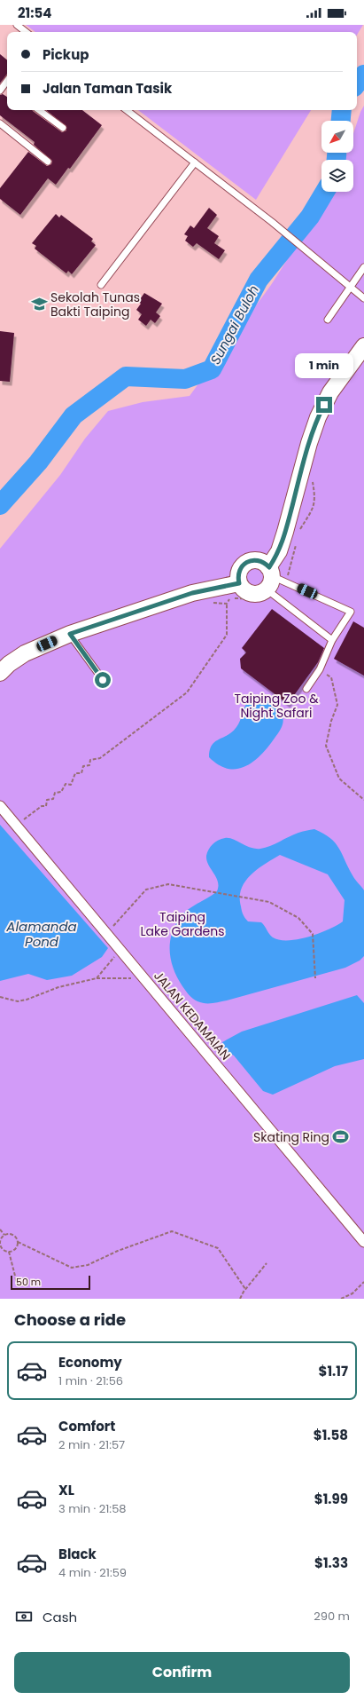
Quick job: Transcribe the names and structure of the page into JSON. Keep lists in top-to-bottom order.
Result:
{
  "streets": {
    "street": ["JALAN KEDAMAIAN"]
  },
  "water": ["Sungai Buloh", "Alamanda Pond"],
  "parks": ["Taiping Zoo & Night Safari", "Taiping Lake Gardens"],
  "places": {
    "school or university": ["Sekolah Tunas Bakti Taiping"],
    "sports": ["Skating Ring"]
  },
  "scale_bar": "50 m",
  "north": "bottom left",
  "page": {
    "status": "21:54",
    "banner": ["Pickup", "Jalan Taman Tasik"],
    "bubble": "1 min",
    "scale": "50 m",
    "heading": "Choose a ride",
    "list": [
      {
        "name": "Economy",
        "note": "1 min · 21:56",
        "value": "$1.17"
      },
      {
        "name": "Comfort",
        "note": "2 min · 21:57",
        "value": "$1.58"
      },
      {
        "name": "XL",
        "note": "3 min · 21:58",
        "value": "$1.99"
      },
      {
        "name": "Black",
        "note": "4 min · 21:59",
        "value": "$1.33"
      }
    ],
    "pay": ["Cash", "290 m"],
    "buttons": "Confirm"
  }
}
